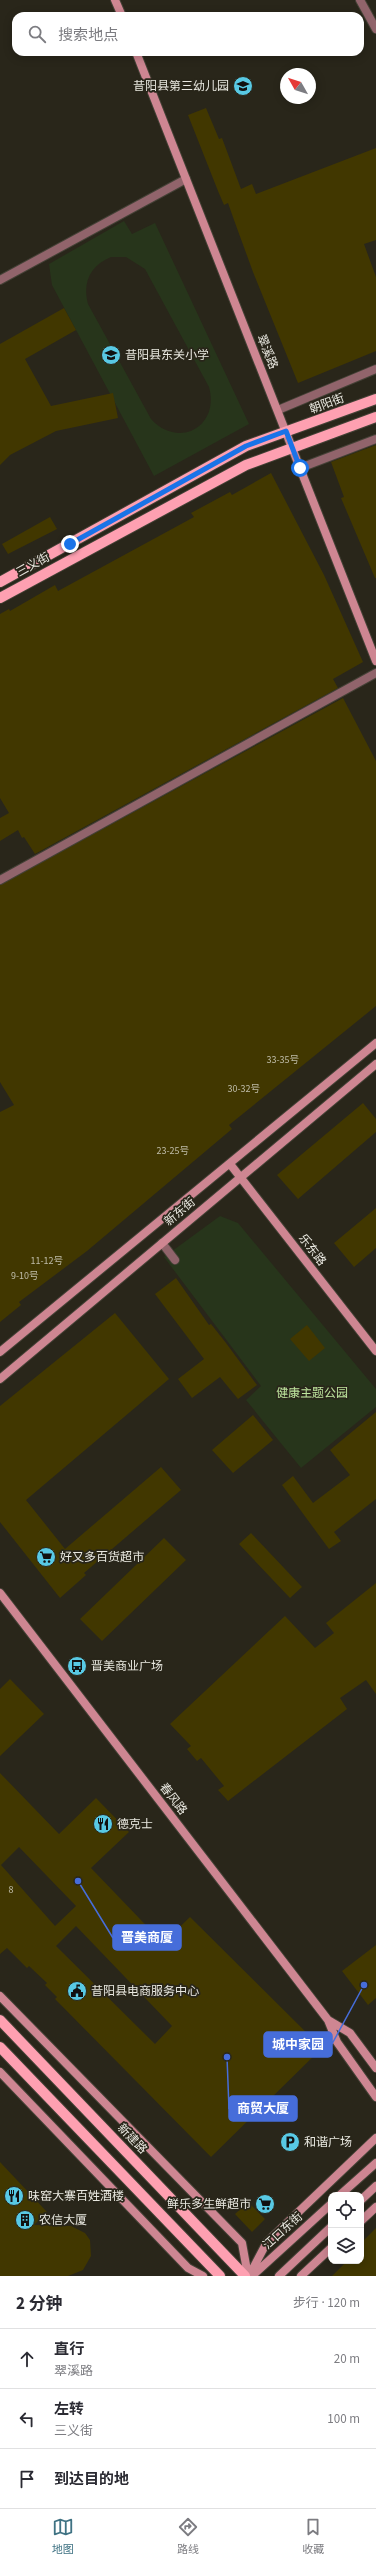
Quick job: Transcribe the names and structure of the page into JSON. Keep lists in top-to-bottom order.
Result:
{
  "streets": {
    "main road": [
      "翠溪路",
      "朝阳街",
      "三义街",
      "新东街",
      "乐东路",
      "春风路",
      "新建路",
      "江口东街"
    ]
  },
  "crossings": [
    ["翠溪路", "朝阳街"],
    ["翠溪路", "三义街"],
    ["朝阳街", "三义街"],
    ["新东街", "乐东路"],
    ["新建路", "江口东街"]
  ],
  "parks": ["健康主题公园"],
  "places": {
    "school or university": ["昔阳县第三幼儿园", "昔阳县东关小学"],
    "supermarket": ["好又多百货超市", "鲜乐多生鲜超市"],
    "bus stop": ["晋美商业广场"],
    "restaurant": ["德克士", "味窑大寨百姓酒楼"],
    "other": ["晋美商厦", "城中家园", "商贸大厦"],
    "public building": ["昔阳县电商服务中心"],
    "parking": ["和谐广场"],
    "building": ["农信大厦"]
  },
  "house_numbers": [
    "33-35号",
    "30-32号",
    "23-25号",
    "11-12号",
    "9-10号",
    "8"
  ],
  "north": "top left",
  "page": {
    "search": "搜索地点",
    "heading": ["2 分钟", "步行 · 120 m"],
    "list": [
      ["直行", "翠溪路", "20 m"],
      ["左转", "三义街", "100 m"],
      "到达目的地"
    ],
    "nav": ["地图", "路线", "收藏"]
  }
}
